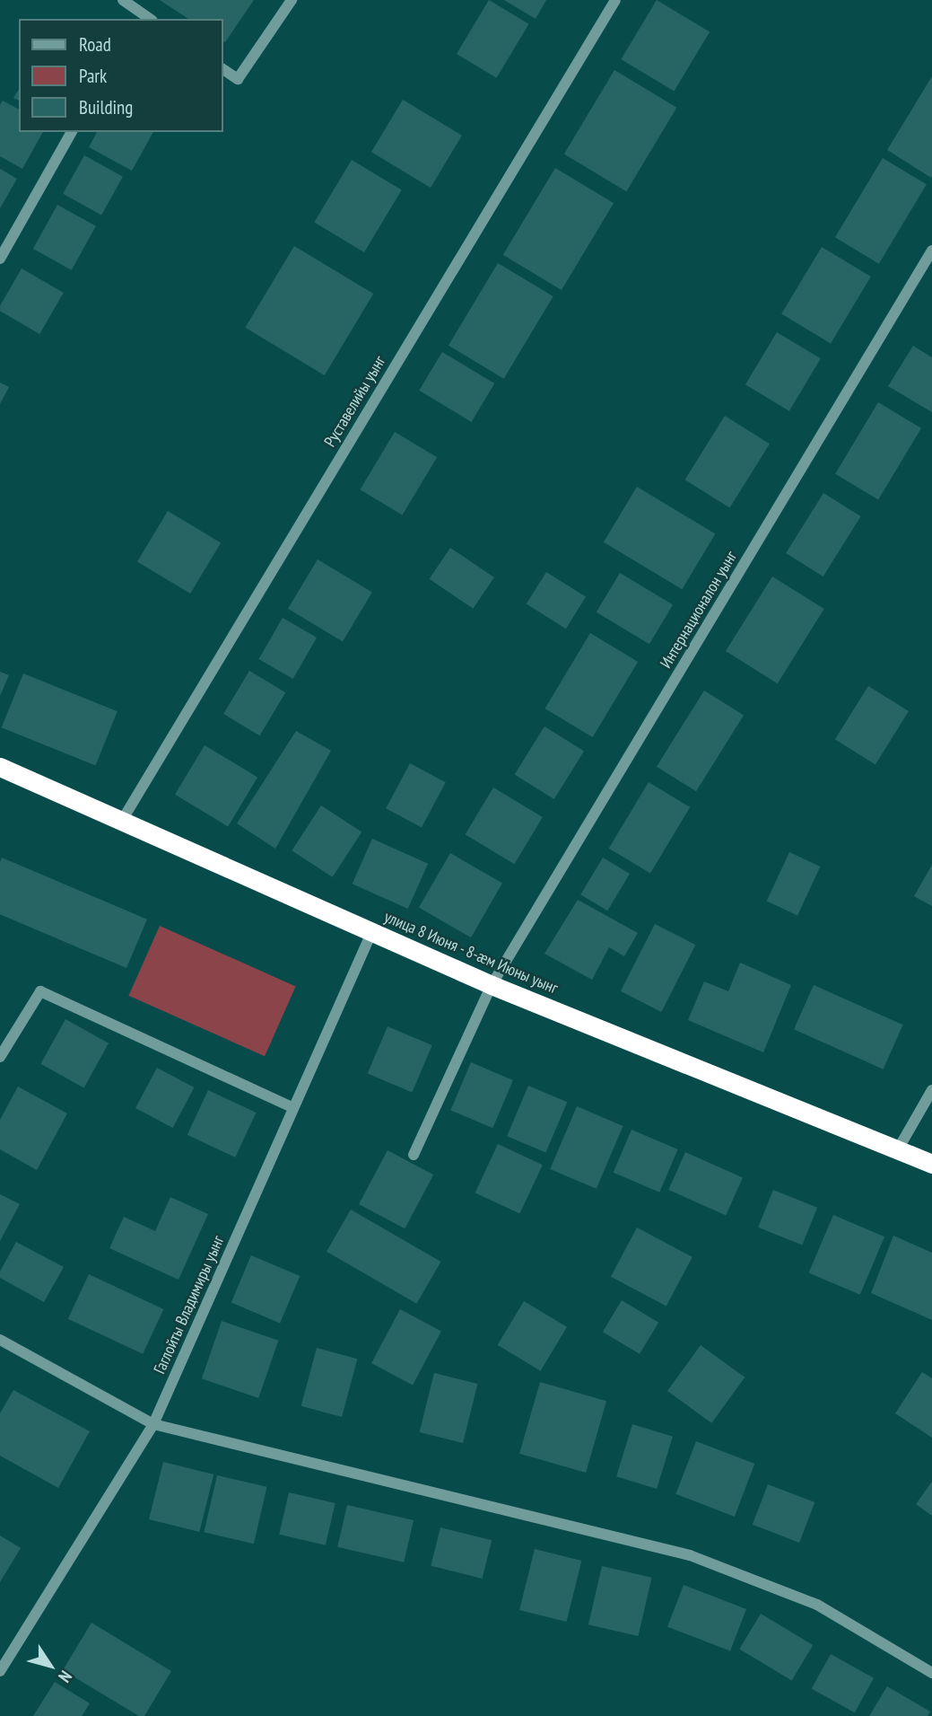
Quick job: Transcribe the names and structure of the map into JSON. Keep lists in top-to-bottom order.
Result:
{
  "streets": {
    "highway": ["улица 8 Июня - 8-ӕм Июны уынг"],
    "street": ["Руставелийы уынг", "Интернационалон уынг", "Гаглойты Владимиры уынг"]
  },
  "crossings": [
    ["Руставелийы уынг", "улица 8 Июня - 8-ӕм Июны уынг"],
    ["Интернационалон уынг", "улица 8 Июня - 8-ӕм Июны уынг"],
    ["улица 8 Июня - 8-ӕм Июны уынг", "Гаглойты Владимиры уынг"]
  ],
  "legend": ["Road", "Park", "Building"],
  "north": "bottom right"
}
